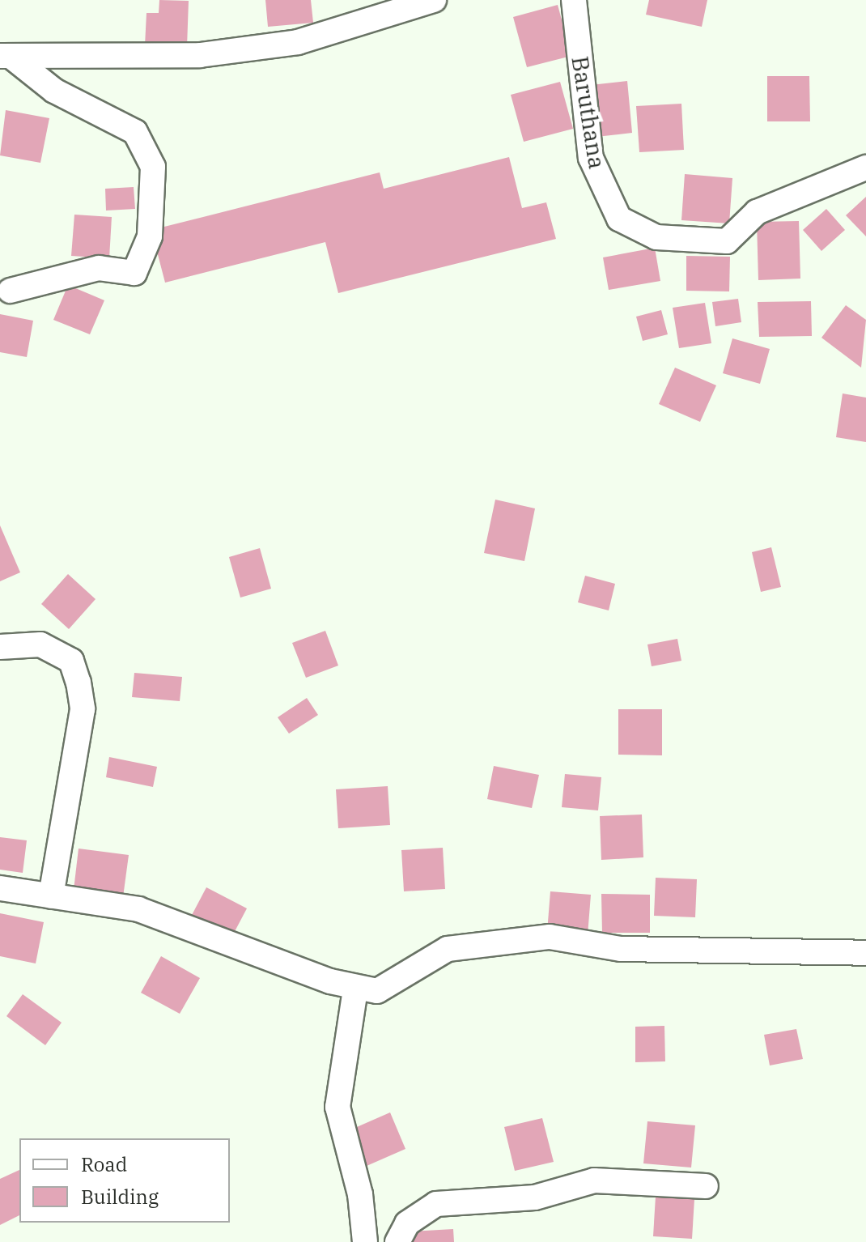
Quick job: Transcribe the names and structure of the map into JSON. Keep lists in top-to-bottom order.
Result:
{
  "streets": {
    "street": ["Baruthana"]
  },
  "legend": ["Road", "Building"]
}
